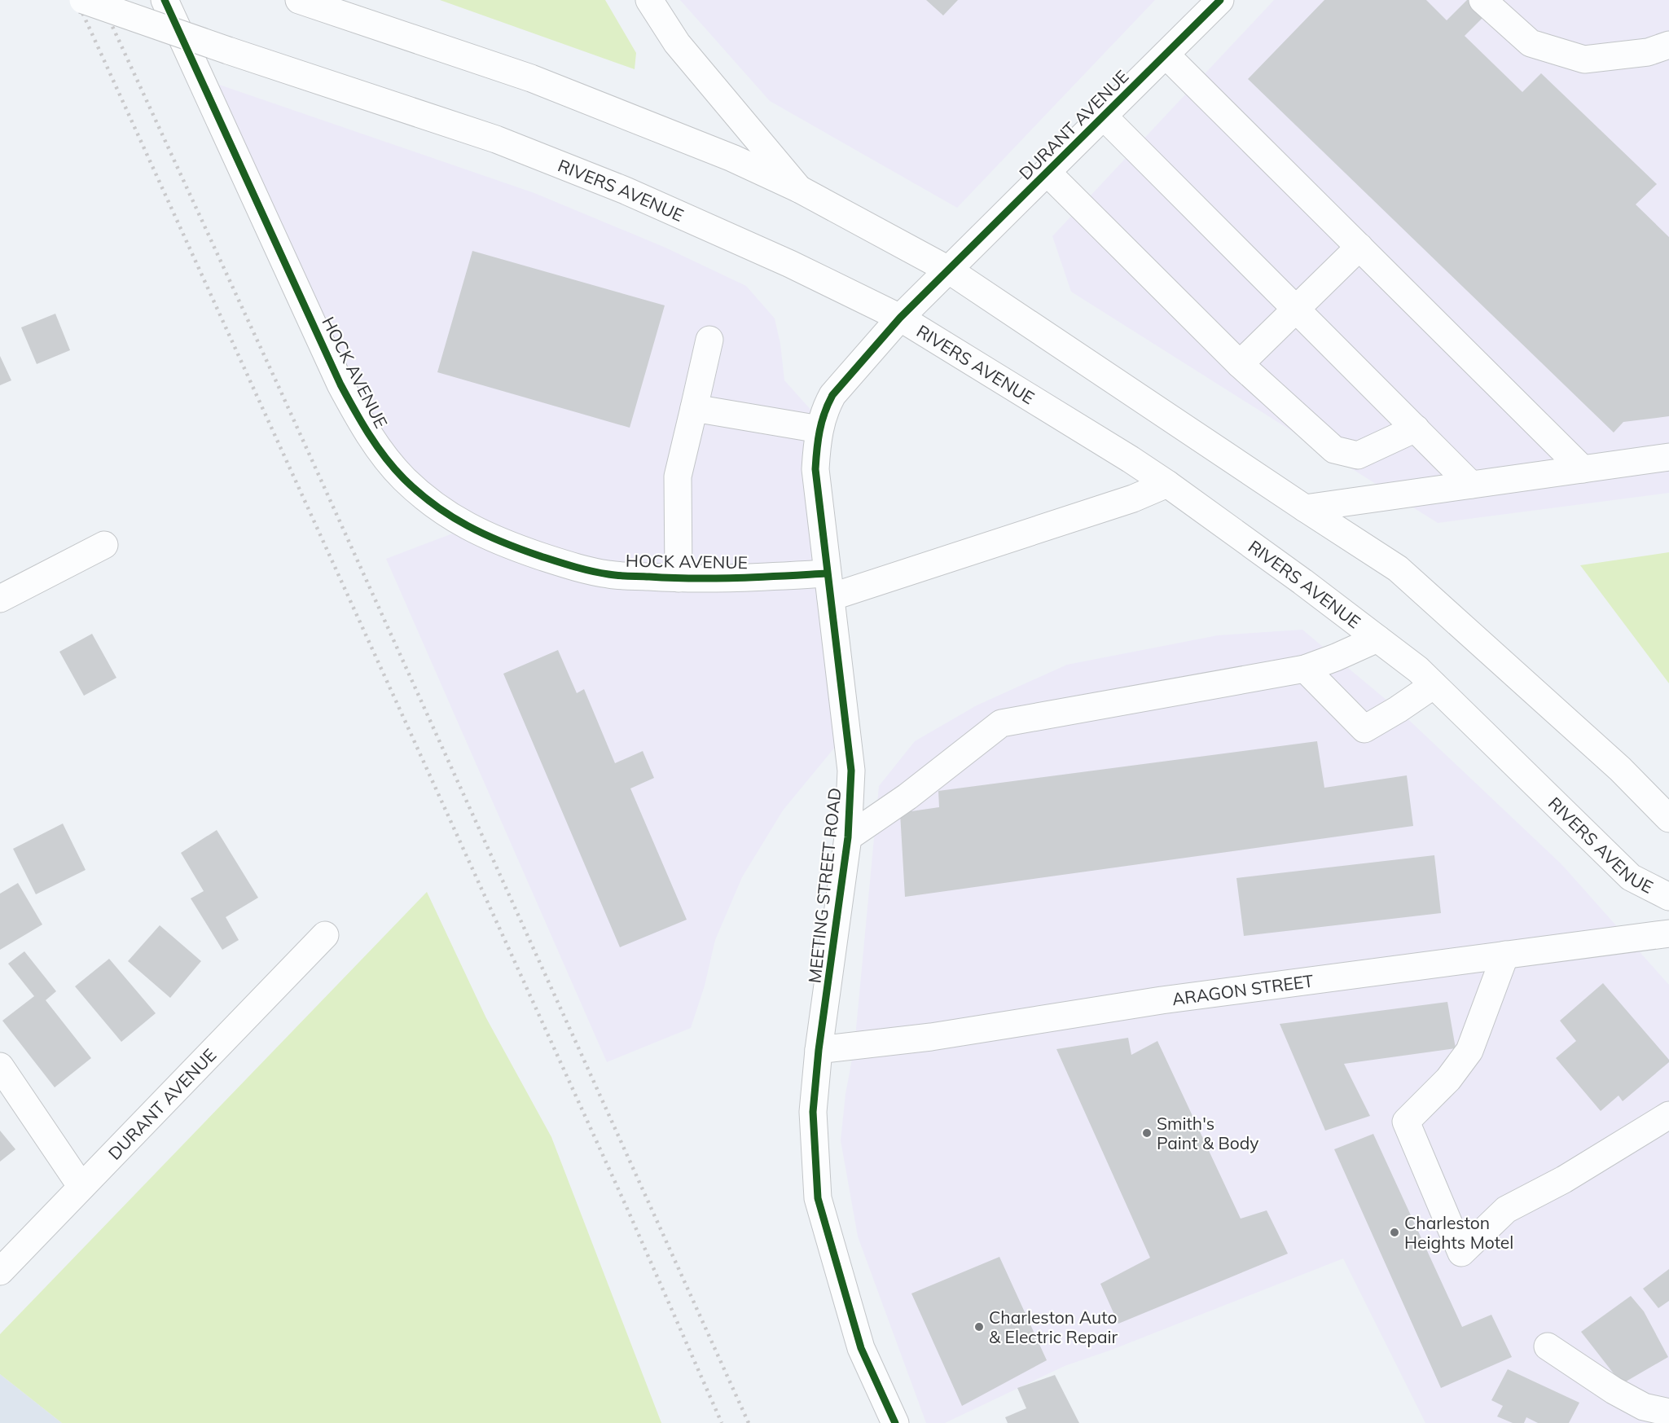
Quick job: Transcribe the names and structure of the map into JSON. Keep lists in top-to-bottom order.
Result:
{
  "streets": {
    "street": [
      "DURANT AVENUE",
      "RIVERS AVENUE",
      "HOCK AVENUE",
      "MEETING STREET ROAD",
      "ARAGON STREET"
    ]
  },
  "crossings": [
    ["DURANT AVENUE", "MEETING STREET ROAD"],
    ["RIVERS AVENUE", "HOCK AVENUE"],
    ["RIVERS AVENUE", "MEETING STREET ROAD"],
    ["HOCK AVENUE", "MEETING STREET ROAD"],
    ["MEETING STREET ROAD", "ARAGON STREET"]
  ],
  "places": ["Smith's Paint & Body", "Charleston Heights Motel", "Charleston Auto & Electric Repair"]
}
